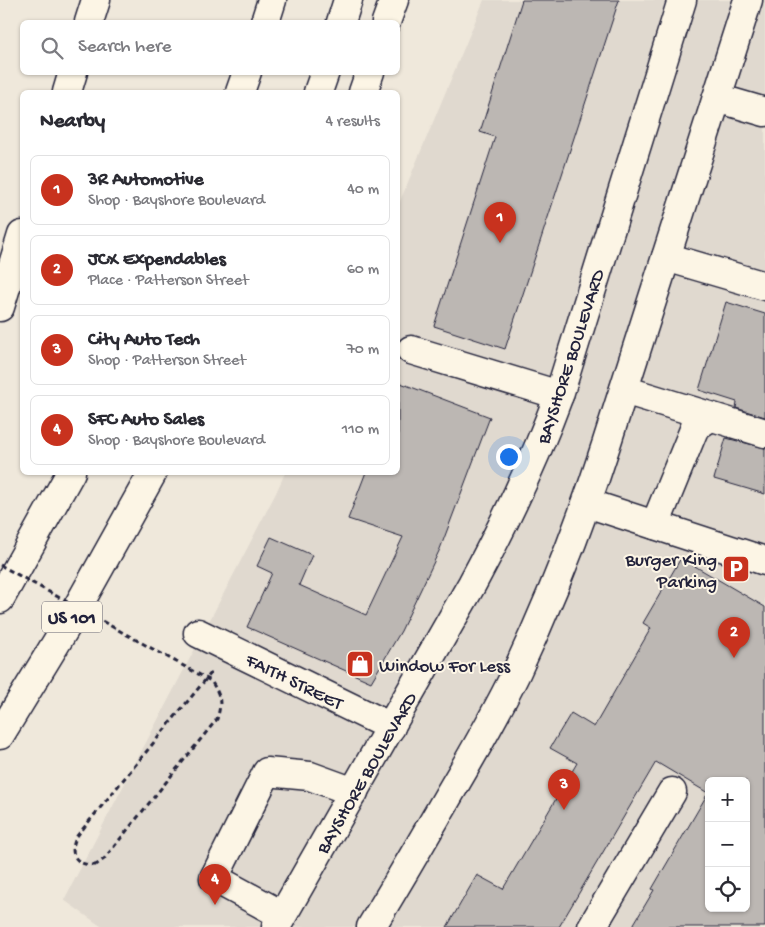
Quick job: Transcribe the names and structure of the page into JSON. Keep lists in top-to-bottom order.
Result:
{
  "streets": {
    "main road": ["BAYSHORE BOULEVARD", "US 101", "FAITH STREET"]
  },
  "crossings": [
    ["BAYSHORE BOULEVARD", "FAITH STREET"]
  ],
  "places": {
    "parking": ["Burger King Parking"],
    "shop": ["Window For Less"]
  },
  "page": {
    "search": "Search here",
    "heading": ["Nearby", "4 results"],
    "list": [
      {
        "mark": "1",
        "name": "3R Automotive",
        "note": "Shop · Bayshore Boulevard",
        "value": "40 m"
      },
      {
        "mark": "2",
        "name": "JCX Expendables",
        "note": "Place · Patterson Street",
        "value": "60 m"
      },
      {
        "mark": "3",
        "name": "City Auto Tech",
        "note": "Shop · Patterson Street",
        "value": "70 m"
      },
      {
        "mark": "4",
        "name": "SFC Auto Sales",
        "note": "Shop · Bayshore Boulevard",
        "value": "110 m"
      }
    ],
    "pins": [
      "1",
      "2",
      "3",
      "4"
    ],
    "map_buttons": ["+", "−"]
  }
}
